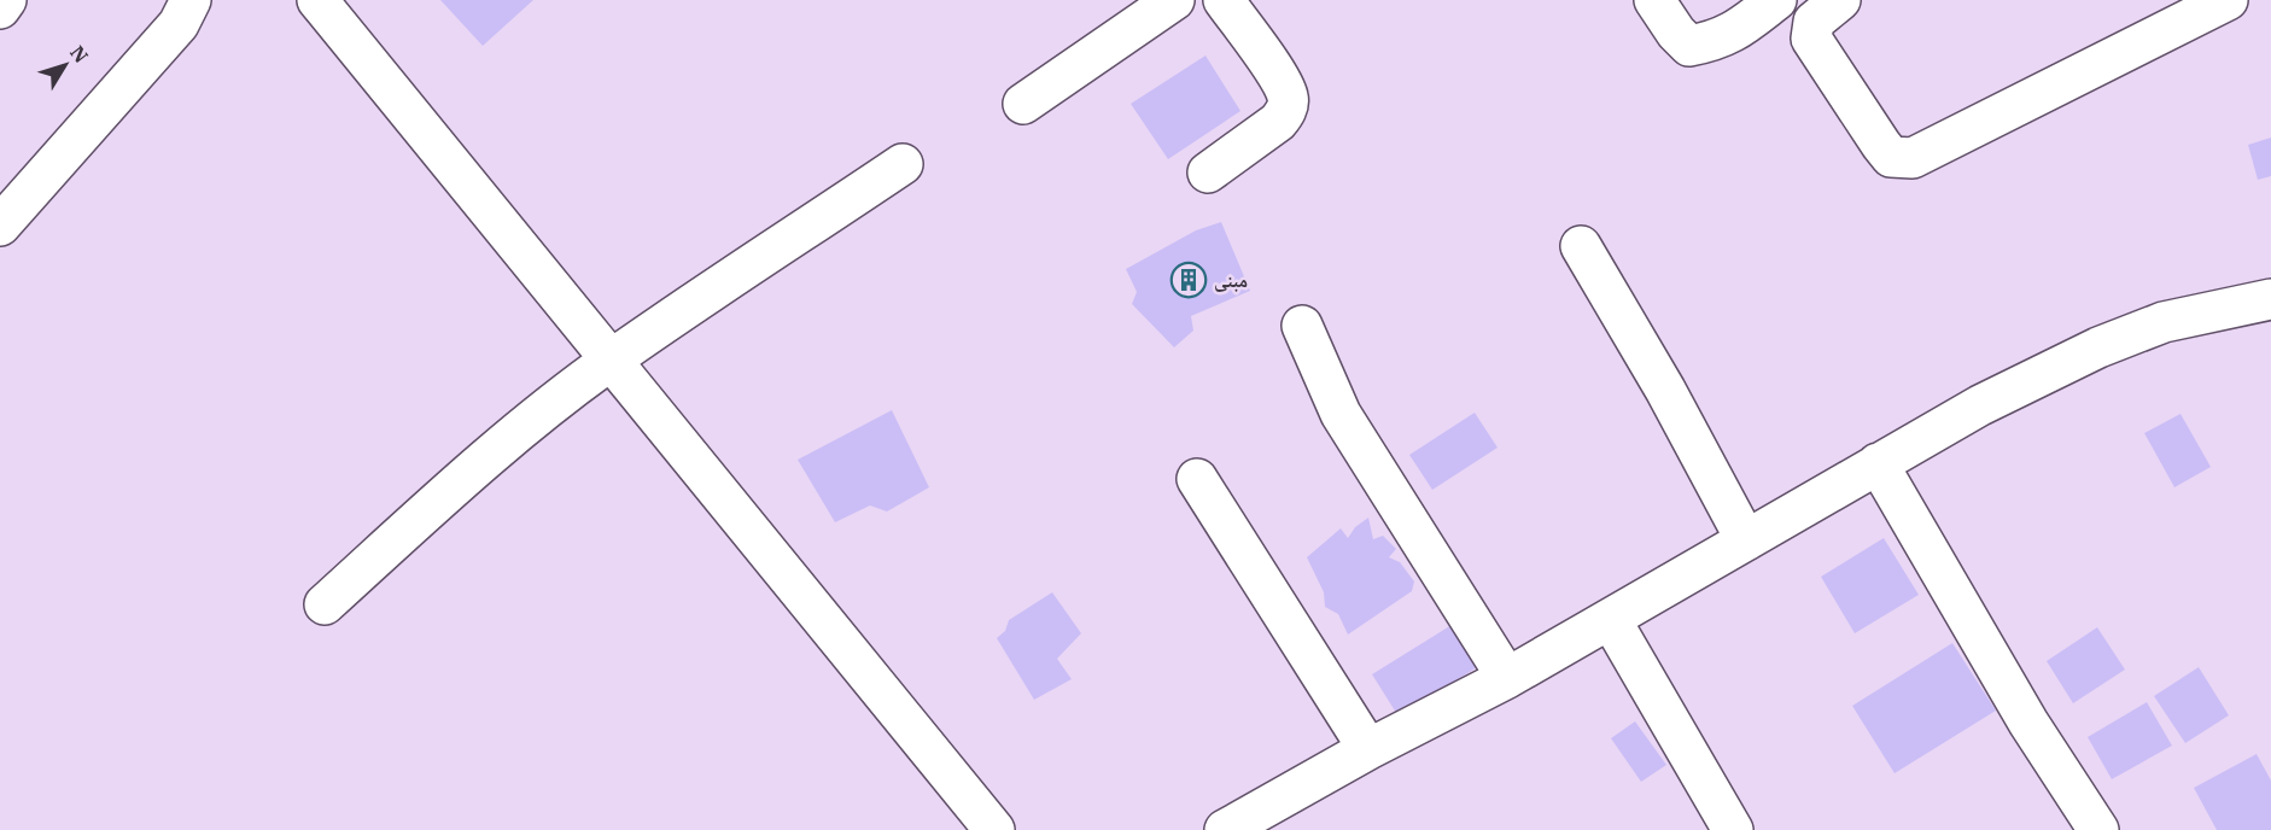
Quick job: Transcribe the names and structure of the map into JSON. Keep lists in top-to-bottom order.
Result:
{
  "places": {
    "building": ["مبنى"]
  },
  "north": "top right"
}
